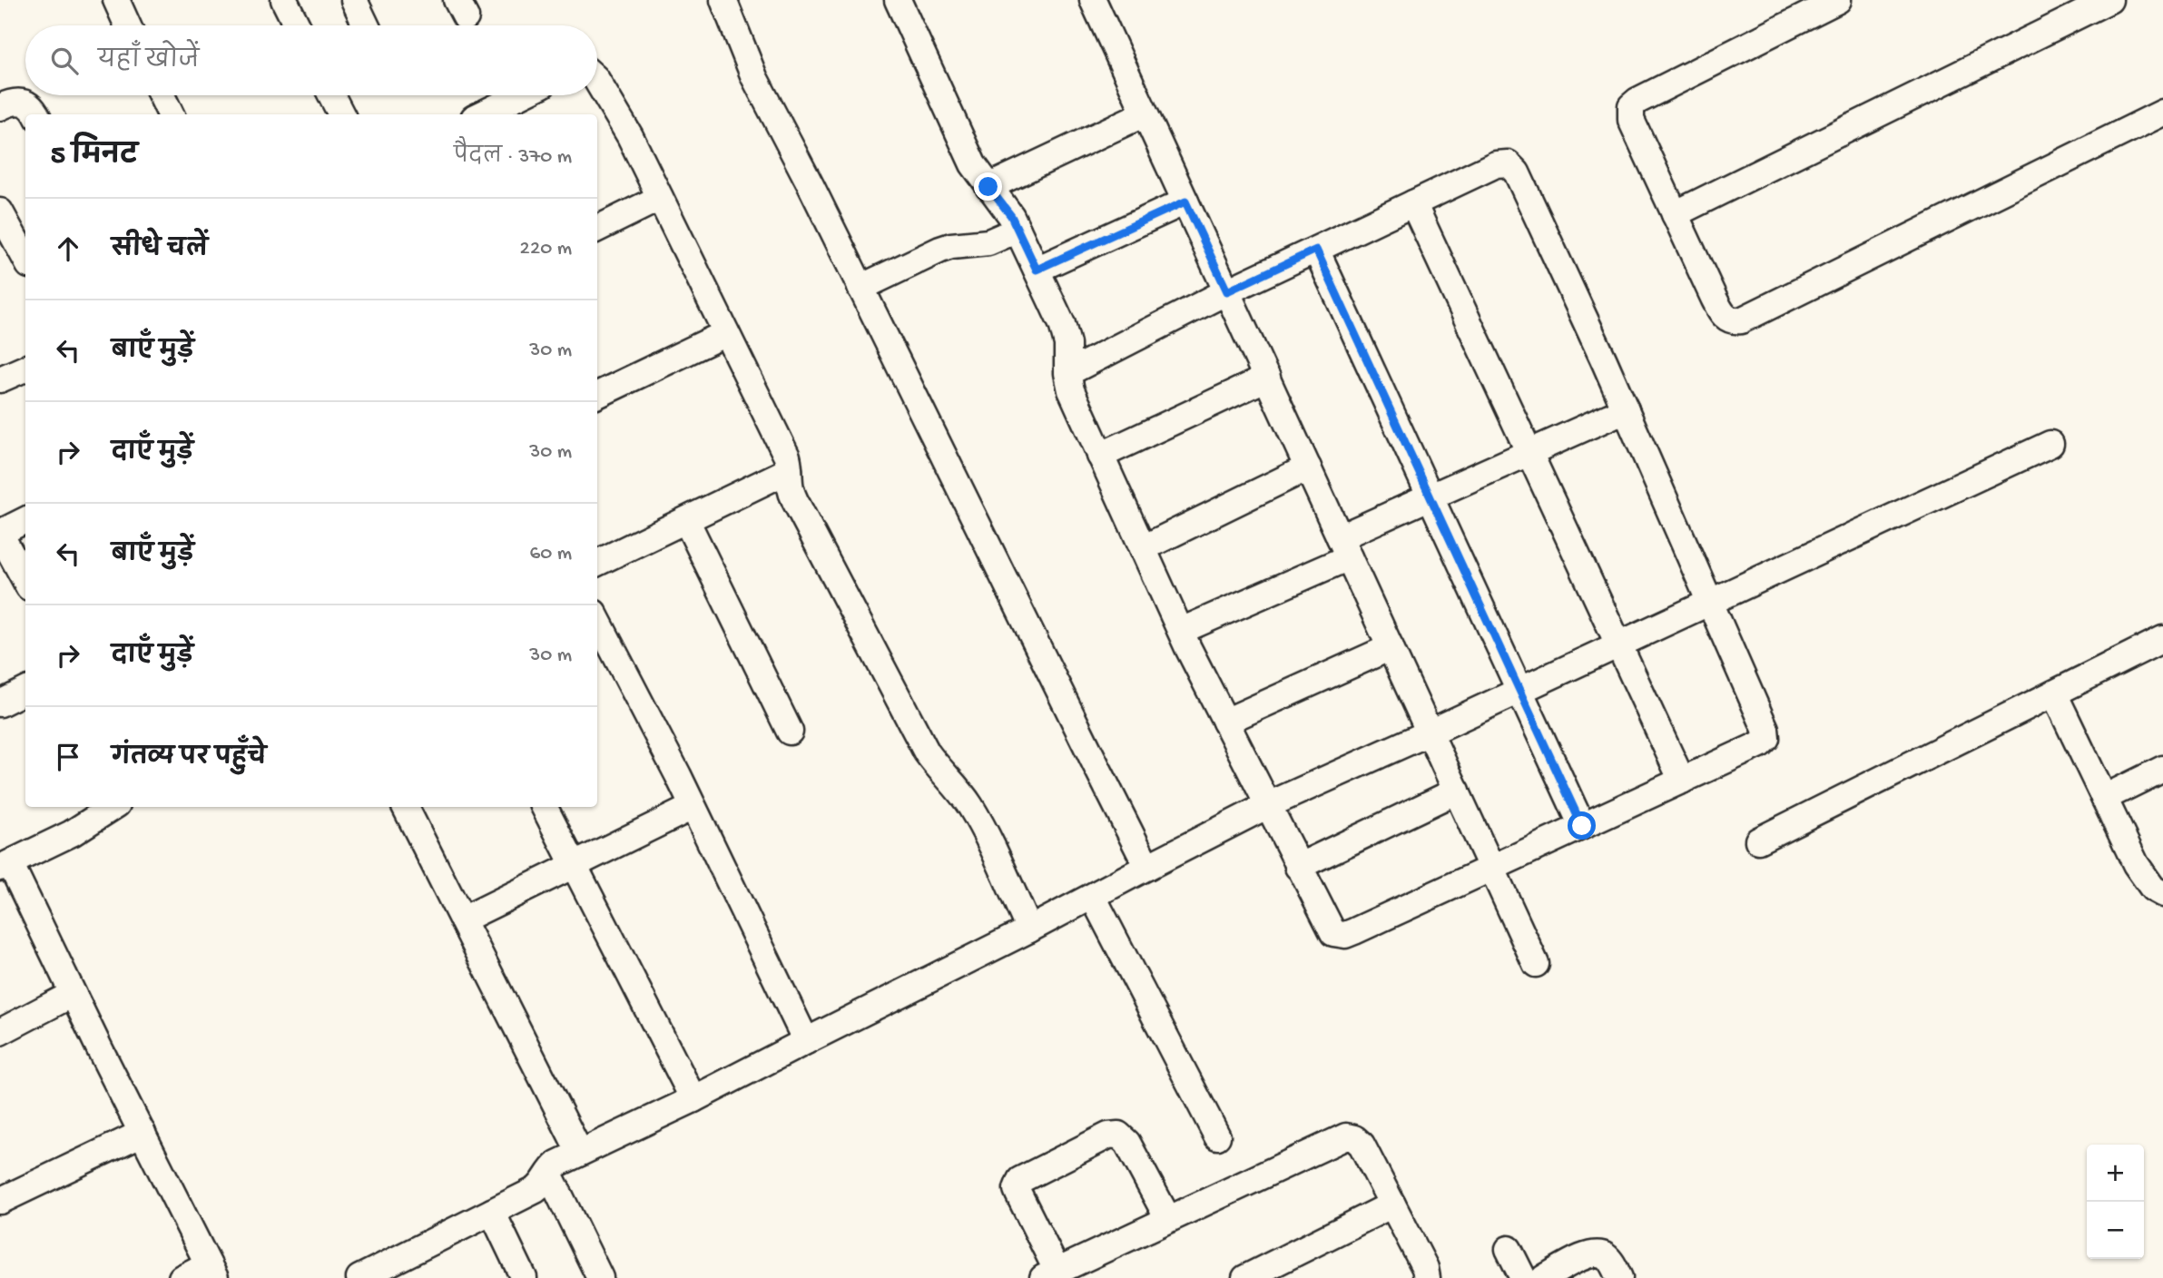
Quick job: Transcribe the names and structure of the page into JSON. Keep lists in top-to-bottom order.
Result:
{
  "page": {
    "search": "यहाँ खोजें",
    "heading": ["5 मिनट", "पैदल · 370 m"],
    "list": [
      ["सीधे चलें", "220 m"],
      ["बाएँ मुड़ें", "30 m"],
      ["दाएँ मुड़ें", "30 m"],
      ["बाएँ मुड़ें", "60 m"],
      ["दाएँ मुड़ें", "30 m"],
      "गंतव्य पर पहुँचे"
    ],
    "map_buttons": ["+", "−"]
  }
}
